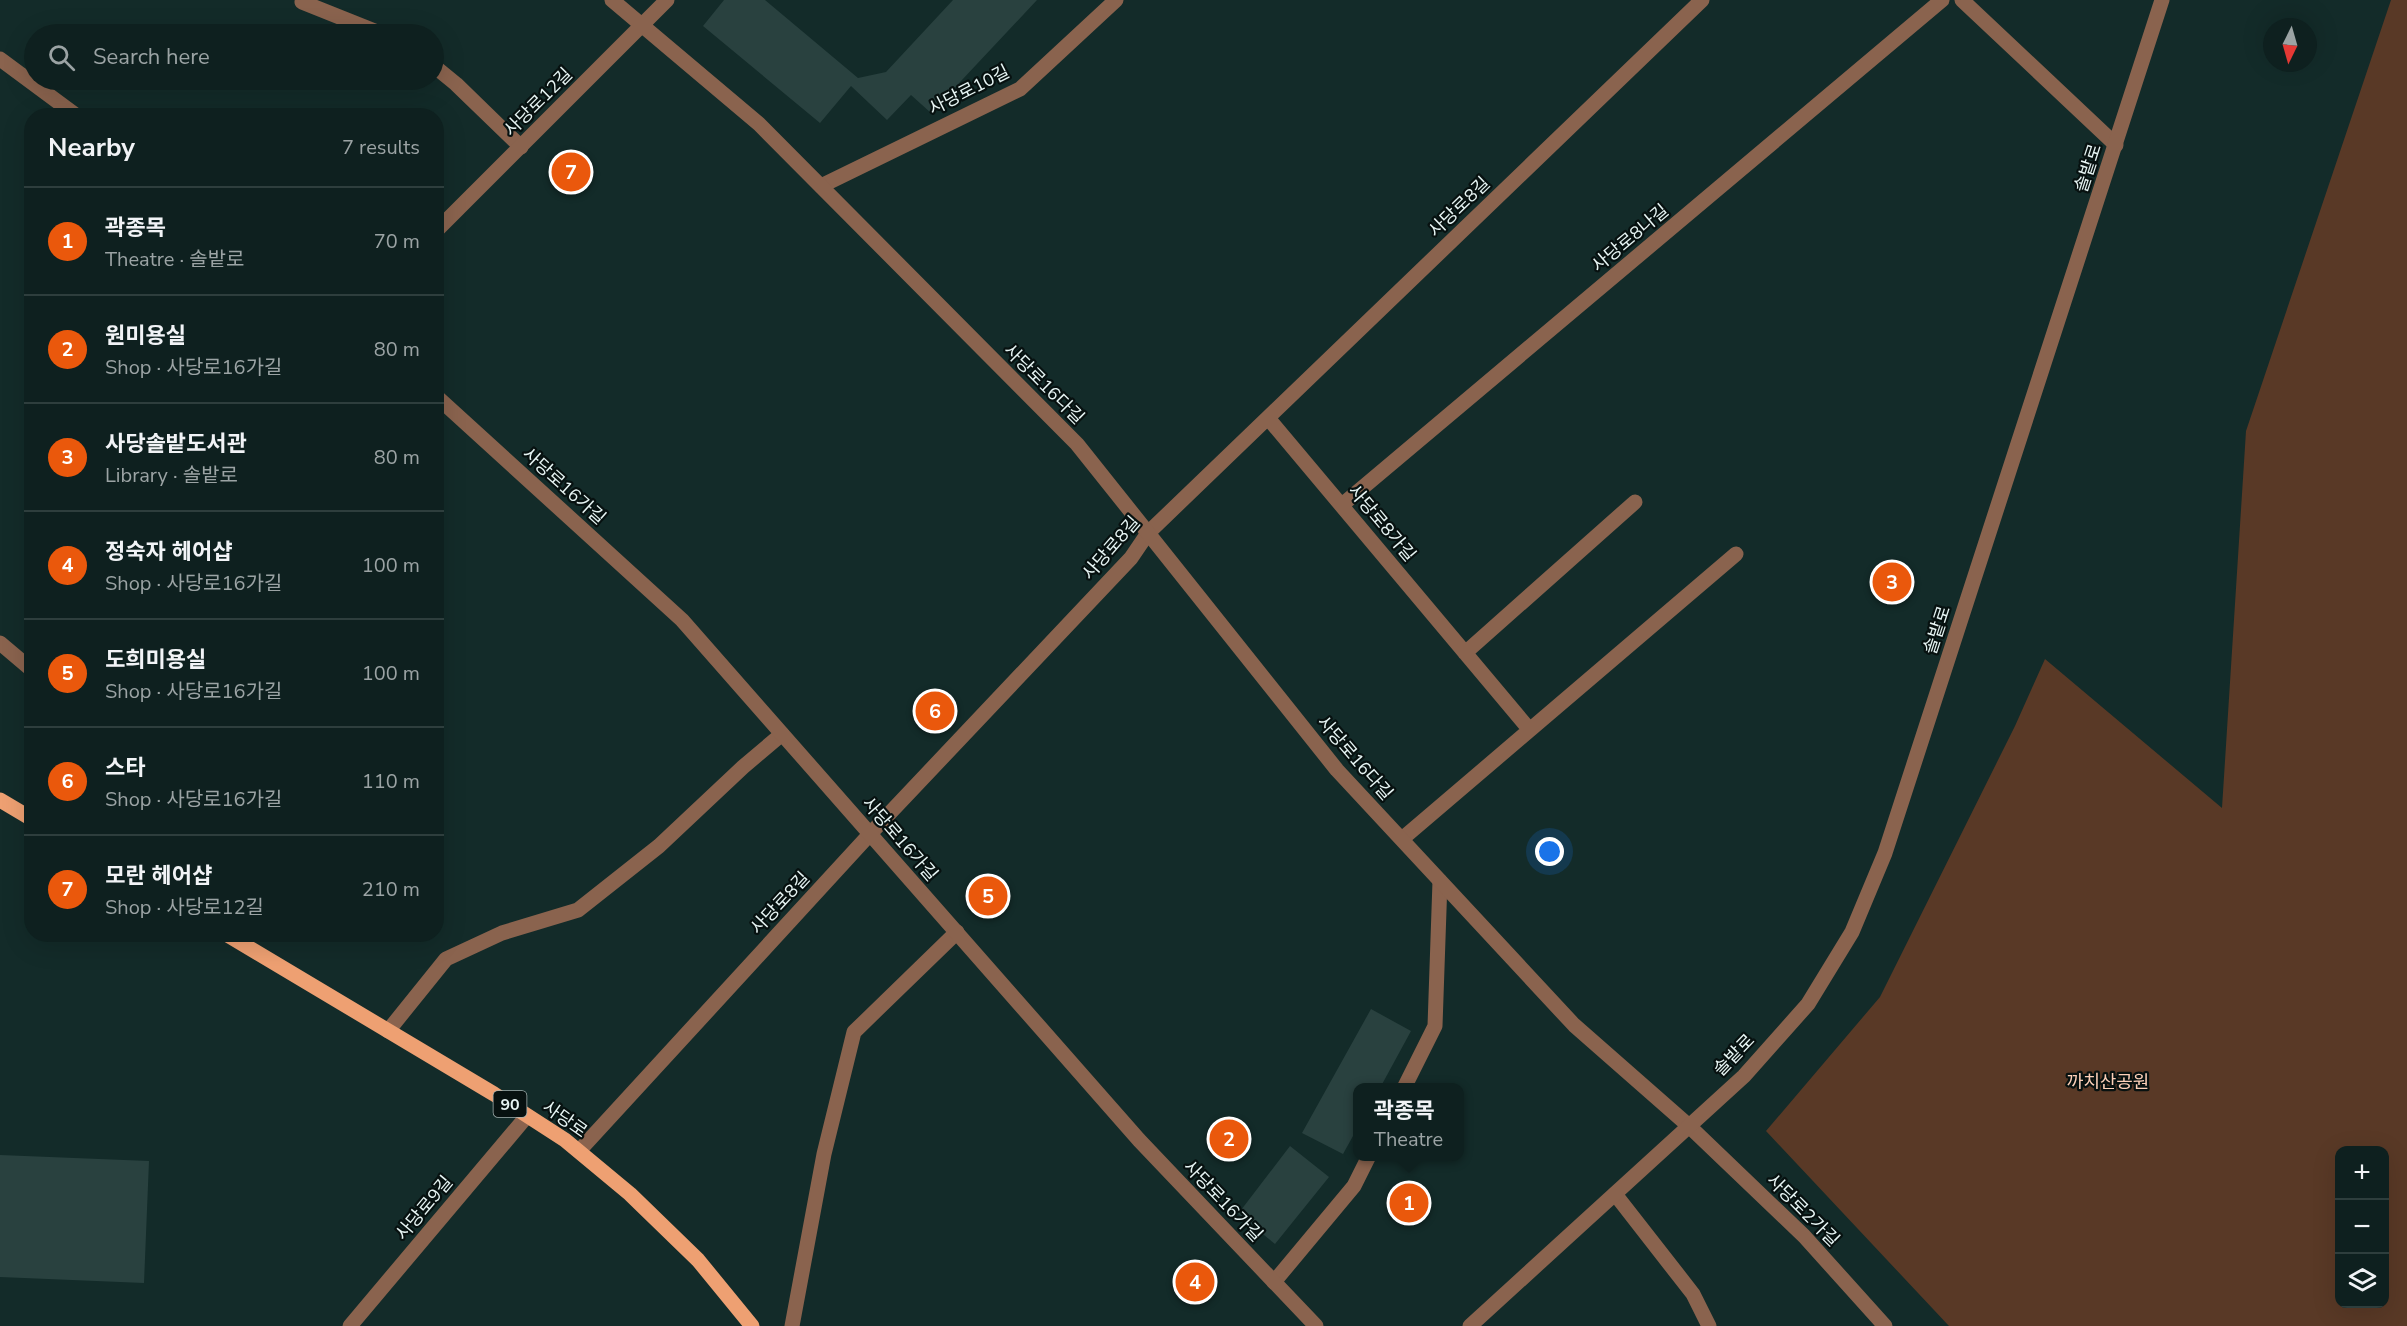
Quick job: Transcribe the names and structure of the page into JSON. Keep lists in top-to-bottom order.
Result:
{
  "streets": {
    "main road": ["90", "사당로"],
    "street": [
      "사당로10길",
      "사당로12길",
      "솔밭로",
      "사당로8길",
      "사당로8나길",
      "사당로16다길",
      "사당로16가길",
      "사당로8가길",
      "사당로9길",
      "사당로2가길"
    ]
  },
  "crossings": [
    ["사당로10길", "사당로16다길"],
    ["사당로12길", "사당로16다길"],
    ["솔밭로", "사당로16다길"],
    ["솔밭로", "사당로2가길"],
    ["사당로8길", "사당로16다길"],
    ["사당로8길", "사당로16가길"],
    ["사당로8길", "사당로8가길"],
    ["사당로8길", "사당로"],
    ["사당로8나길", "사당로8가길"],
    ["사당로16다길", "사당로2가길"],
    ["사당로", "사당로9길"]
  ],
  "parks": ["까치산공원"],
  "north": "bottom",
  "page": {
    "search": "Search here",
    "heading": ["Nearby", "7 results"],
    "pins": [
      "7",
      "3",
      "6",
      "5",
      "2",
      "1",
      "4"
    ],
    "list": [
      {
        "mark": "1",
        "name": "곽종목",
        "note": "Theatre · 솔밭로",
        "value": "70 m"
      },
      {
        "mark": "2",
        "name": "원미용실",
        "note": "Shop · 사당로16가길",
        "value": "80 m"
      },
      {
        "mark": "3",
        "name": "사당솔밭도서관",
        "note": "Library · 솔밭로",
        "value": "80 m"
      },
      {
        "mark": "4",
        "name": "정숙자 헤어샵",
        "note": "Shop · 사당로16가길",
        "value": "100 m"
      },
      {
        "mark": "5",
        "name": "도희미용실",
        "note": "Shop · 사당로16가길",
        "value": "100 m"
      },
      {
        "mark": "6",
        "name": "스타",
        "note": "Shop · 사당로16가길",
        "value": "110 m"
      },
      {
        "mark": "7",
        "name": "모란 헤어샵",
        "note": "Shop · 사당로12길",
        "value": "210 m"
      }
    ],
    "popup": ["곽종목", "Theatre"],
    "map_buttons": ["+", "−"]
  }
}
